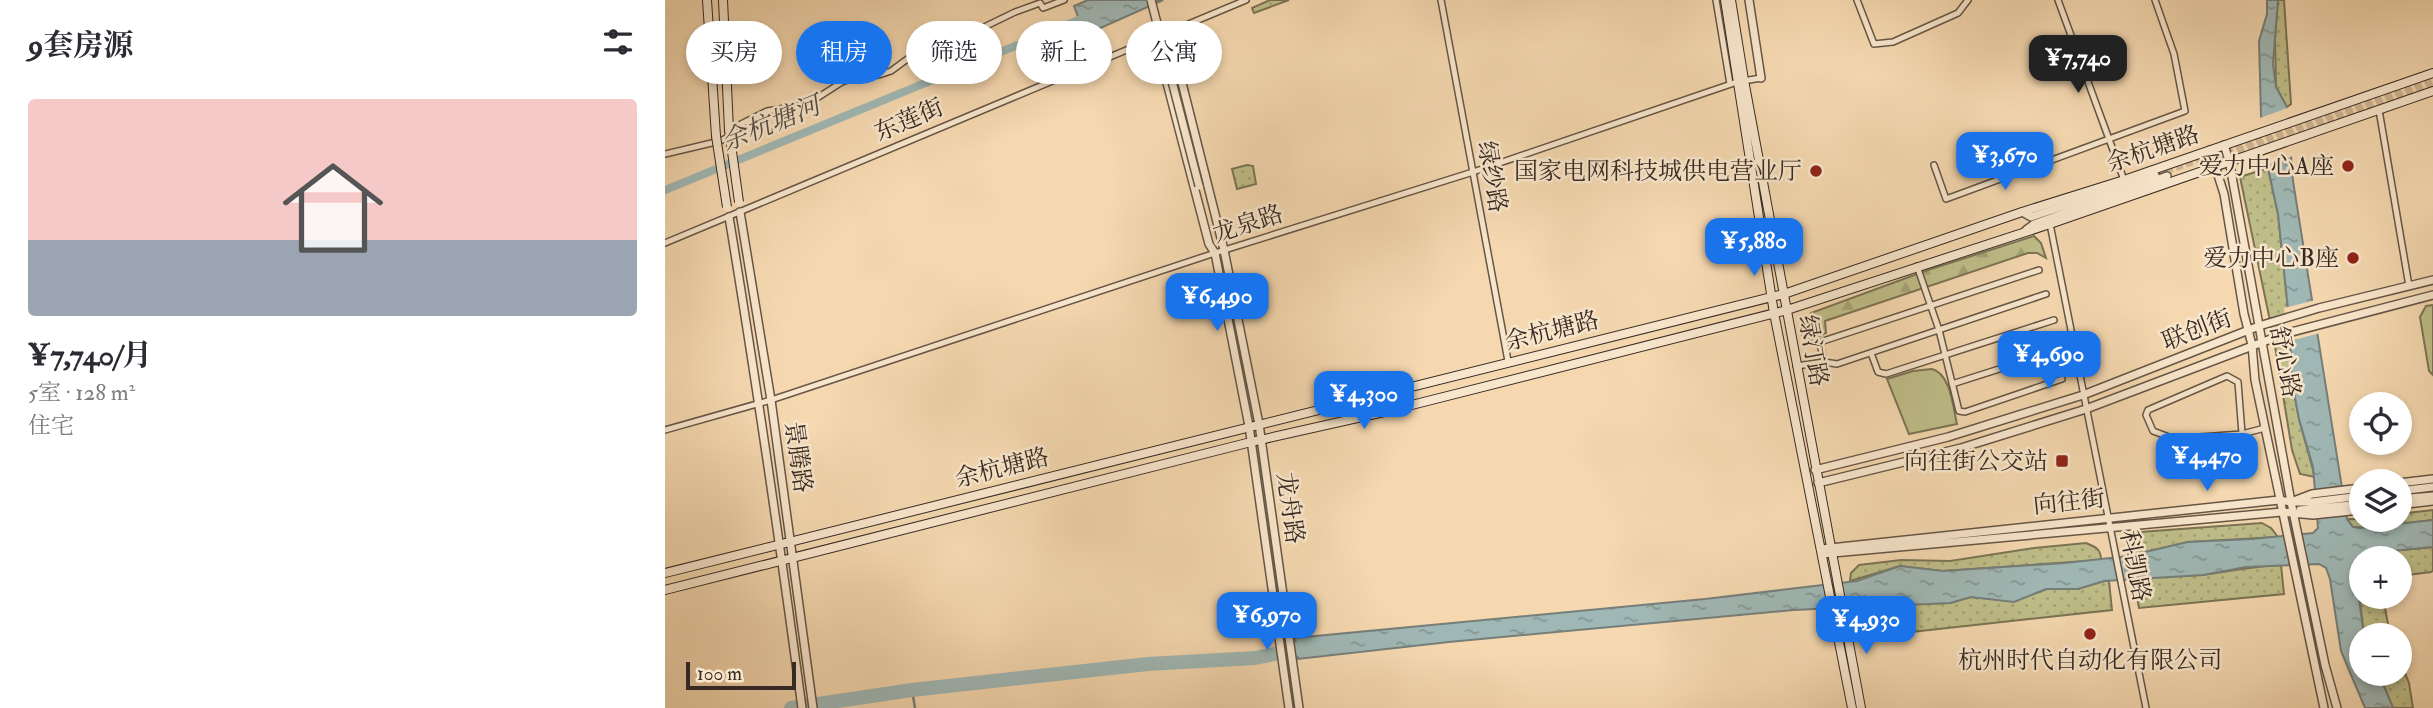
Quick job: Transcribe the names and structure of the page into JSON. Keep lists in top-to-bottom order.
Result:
{
  "streets": {
    "main road": ["余杭塘路", "绿汀路"],
    "street": [
      "东莲街",
      "绿纱路",
      "龙泉路",
      "联创街",
      "舒心路",
      "景腾路",
      "向往街",
      "龙舟路",
      "科凯路"
    ]
  },
  "crossings": [
    ["东莲街", "景腾路"],
    ["余杭塘路", "绿纱路"],
    ["余杭塘路", "绿汀路"],
    ["余杭塘路", "舒心路"],
    ["余杭塘路", "景腾路"],
    ["余杭塘路", "龙舟路"],
    ["余杭塘路", "科凯路"],
    ["绿纱路", "龙泉路"],
    ["龙泉路", "绿汀路"],
    ["龙泉路", "景腾路"],
    ["龙泉路", "龙舟路"],
    ["联创街", "绿汀路"],
    ["联创街", "舒心路"],
    ["联创街", "科凯路"],
    ["绿汀路", "向往街"],
    ["舒心路", "向往街"],
    ["向往街", "科凯路"]
  ],
  "water": ["余杭塘河"],
  "places": {
    "other": [
      "爱力中心A座",
      "国家电网科技城供电营业厅",
      "爱力中心B座",
      "杭州时代自动化有限公司"
    ],
    "transit": ["向往街公交站"]
  },
  "scale_bar": "100 m",
  "page": {
    "heading": "9套房源",
    "chip": [
      "买房",
      "租房",
      "筛选",
      "新上",
      "公寓"
    ],
    "price": [
      "¥7,740",
      "¥3,670",
      "¥5,880",
      "¥6,490",
      "¥4,690",
      "¥4,300",
      "¥4,470",
      "¥6,970",
      "¥4,930"
    ],
    "list": [
      {
        "name": "¥7,740/月",
        "note": "5室 · 128 m² · 住宅"
      }
    ],
    "map_buttons": ["+", "−"],
    "scale": "100 m"
  }
}
